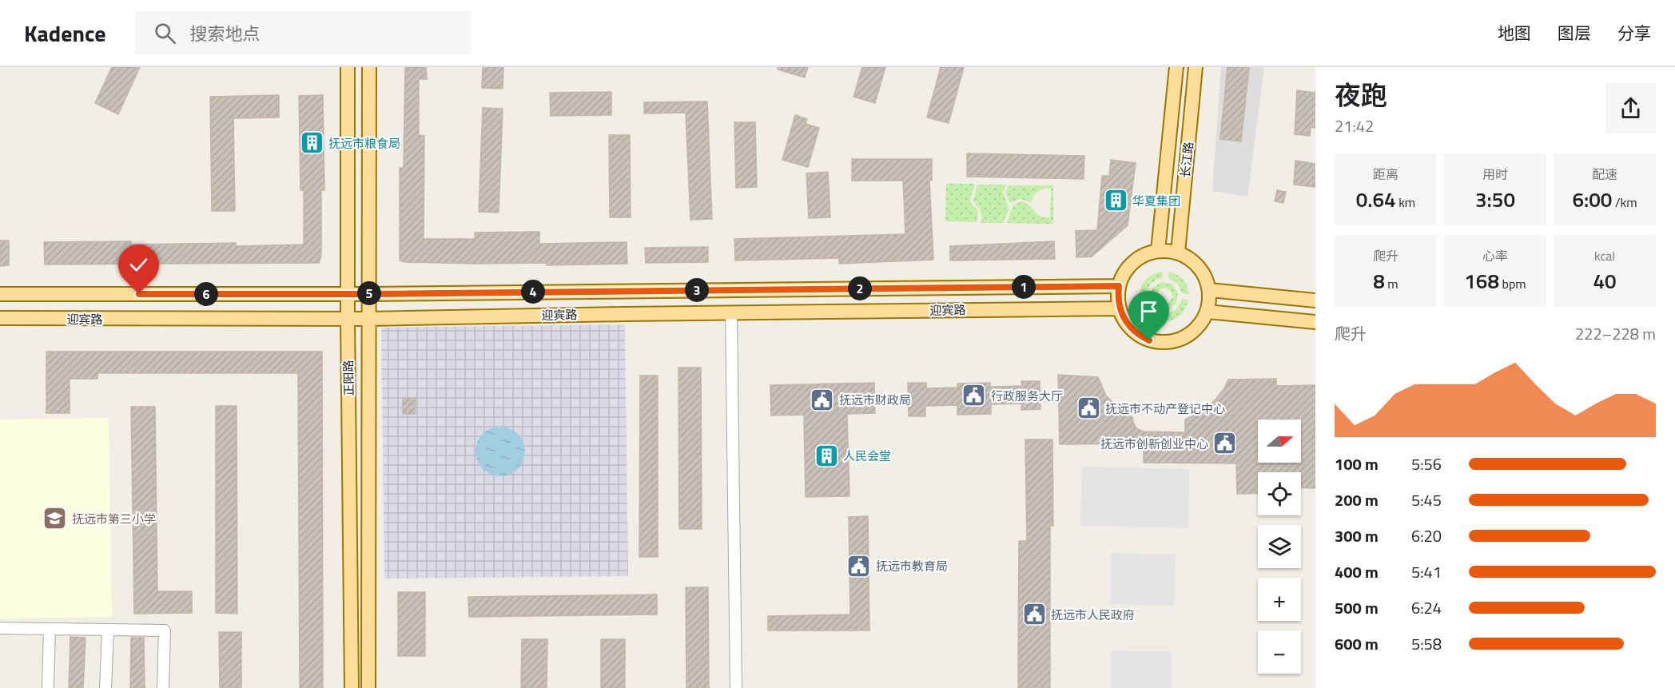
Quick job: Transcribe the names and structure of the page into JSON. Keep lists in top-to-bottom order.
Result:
{
  "streets": {
    "main road": ["长江路", "迎宾路", "正阳路"]
  },
  "crossings": [
    ["长江路", "迎宾路"],
    ["迎宾路", "正阳路"]
  ],
  "places": {
    "building": ["抚远市粮食局", "华夏集团", "人民会堂"],
    "public building": [
      "行政服务大厅",
      "抚远市财政局",
      "抚远市不动产登记中心",
      "抚远市创新创业中心",
      "抚远市教育局",
      "抚远市人民政府"
    ],
    "school or university": ["抚远市第三小学"]
  },
  "north": "right",
  "page": {
    "header": "Kadence",
    "search": "搜索地点",
    "nav": ["地图", "图层", "分享"],
    "heading": ["夜跑", "21:42"],
    "stats": [
      ["距离", "0.64 km"],
      ["用时", "3:50"],
      ["配速", "6:00 /km"],
      ["爬升", "8 m"],
      ["心率", "168 bpm"],
      ["kcal", "40"]
    ],
    "pins": [
      "1",
      "2",
      "3",
      "4",
      "5",
      "6"
    ],
    "chart": ["爬升", "222–228 m"],
    "map_buttons": ["+", "−"],
    "list": [
      {
        "name": "100 m",
        "note": "5:56"
      },
      {
        "name": "200 m",
        "note": "5:45"
      },
      {
        "name": "300 m",
        "note": "6:20"
      },
      {
        "name": "400 m",
        "note": "5:41"
      },
      {
        "name": "500 m",
        "note": "6:24"
      },
      {
        "name": "600 m",
        "note": "5:58"
      }
    ]
  }
}
